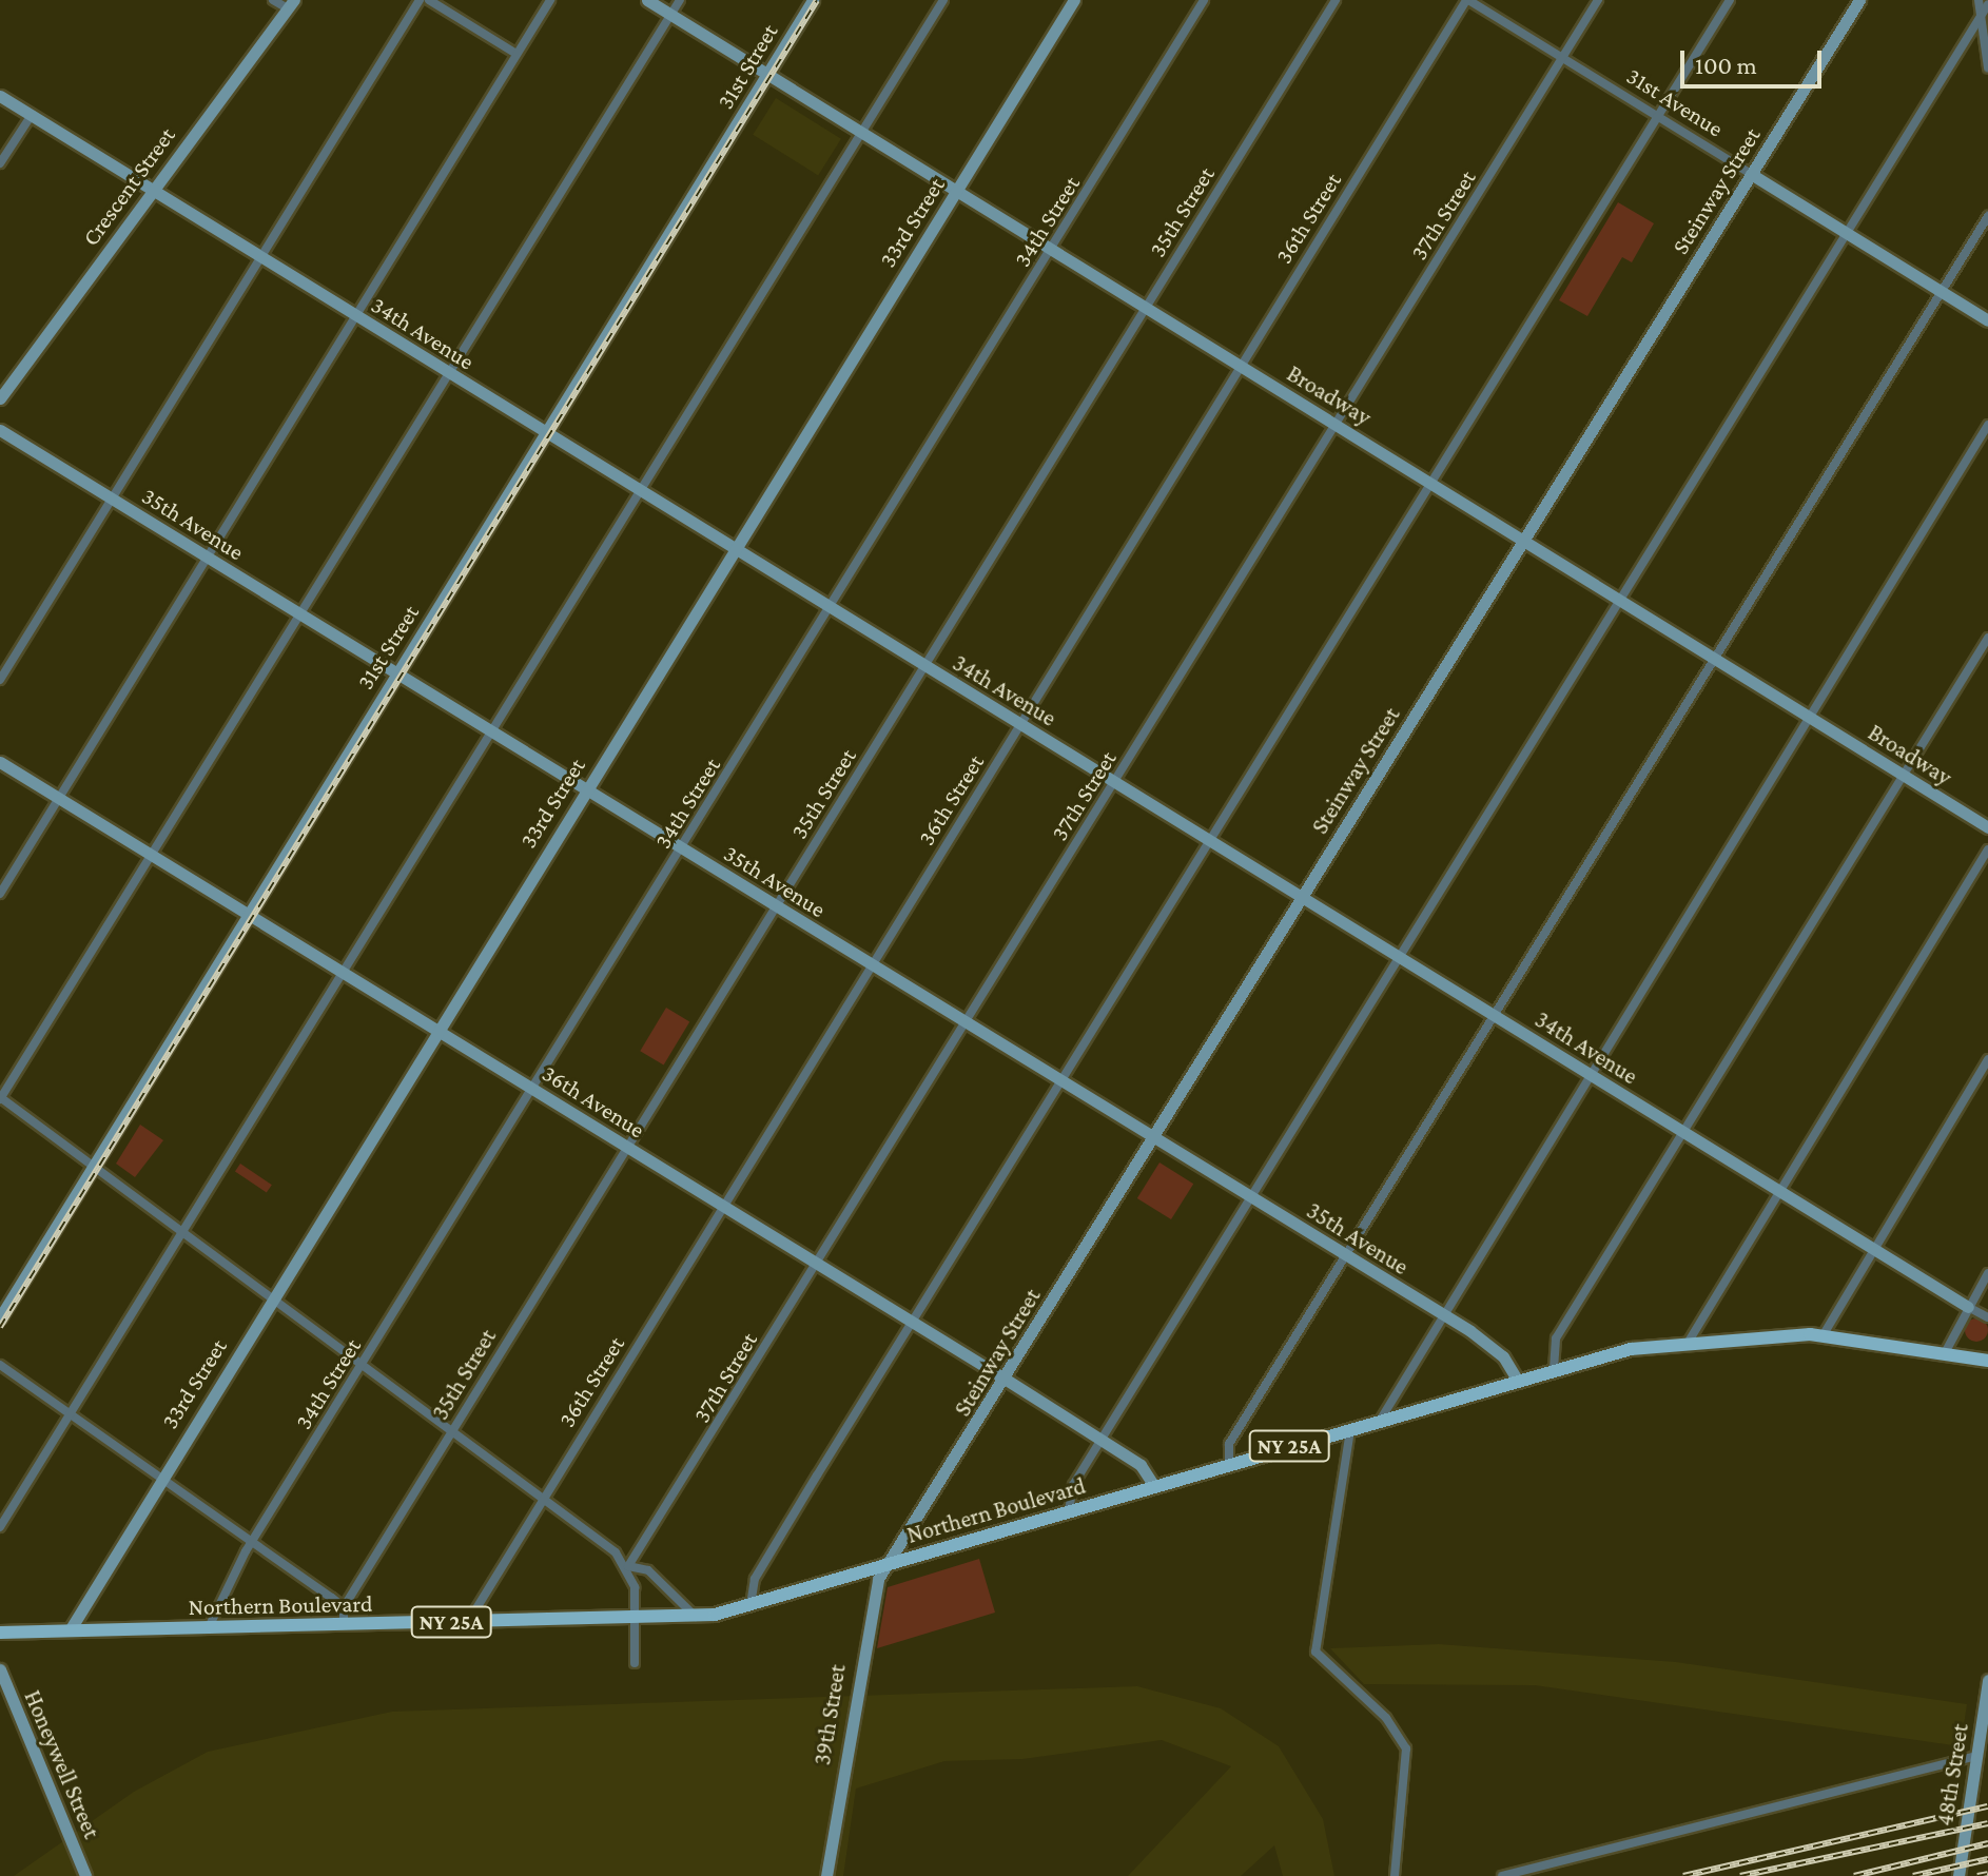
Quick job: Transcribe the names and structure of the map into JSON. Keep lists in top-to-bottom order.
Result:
{
  "streets": {
    "main road": ["NY 25A", "Northern Boulevard"],
    "street": [
      "31st Street",
      "31st Avenue",
      "Crescent Street",
      "Steinway Street",
      "35th Street",
      "37th Street",
      "36th Street",
      "34th Street",
      "33rd Street",
      "34th Avenue",
      "Broadway",
      "35th Avenue",
      "36th Avenue",
      "39th Street",
      "Honeywell Street",
      "48th Street"
    ]
  },
  "crossings": [
    ["31st Street", "34th Avenue"],
    ["31st Street", "Broadway"],
    ["31st Street", "35th Avenue"],
    ["31st Street", "36th Avenue"],
    ["31st Avenue", "Steinway Street"],
    ["31st Avenue", "37th Street"],
    ["31st Avenue", "36th Street"],
    ["Crescent Street", "34th Avenue"],
    ["Steinway Street", "34th Avenue"],
    ["Steinway Street", "Broadway"],
    ["Steinway Street", "35th Avenue"],
    ["Steinway Street", "36th Avenue"],
    ["Steinway Street", "Northern Boulevard"],
    ["Steinway Street", "39th Street"],
    ["35th Street", "34th Avenue"],
    ["35th Street", "Broadway"],
    ["35th Street", "35th Avenue"],
    ["35th Street", "36th Avenue"],
    ["37th Street", "34th Avenue"],
    ["37th Street", "Broadway"],
    ["37th Street", "35th Avenue"],
    ["37th Street", "36th Avenue"],
    ["36th Street", "34th Avenue"],
    ["36th Street", "Broadway"],
    ["36th Street", "35th Avenue"],
    ["36th Street", "36th Avenue"],
    ["36th Street", "Northern Boulevard"],
    ["34th Street", "34th Avenue"],
    ["34th Street", "Broadway"],
    ["34th Street", "35th Avenue"],
    ["34th Street", "36th Avenue"],
    ["34th Street", "Northern Boulevard"],
    ["33rd Street", "34th Avenue"],
    ["33rd Street", "Broadway"],
    ["33rd Street", "35th Avenue"],
    ["33rd Street", "36th Avenue"],
    ["33rd Street", "Northern Boulevard"],
    ["35th Avenue", "Northern Boulevard"],
    ["36th Avenue", "Northern Boulevard"],
    ["Northern Boulevard", "39th Street"]
  ],
  "scale_bar": "100 m"
}
